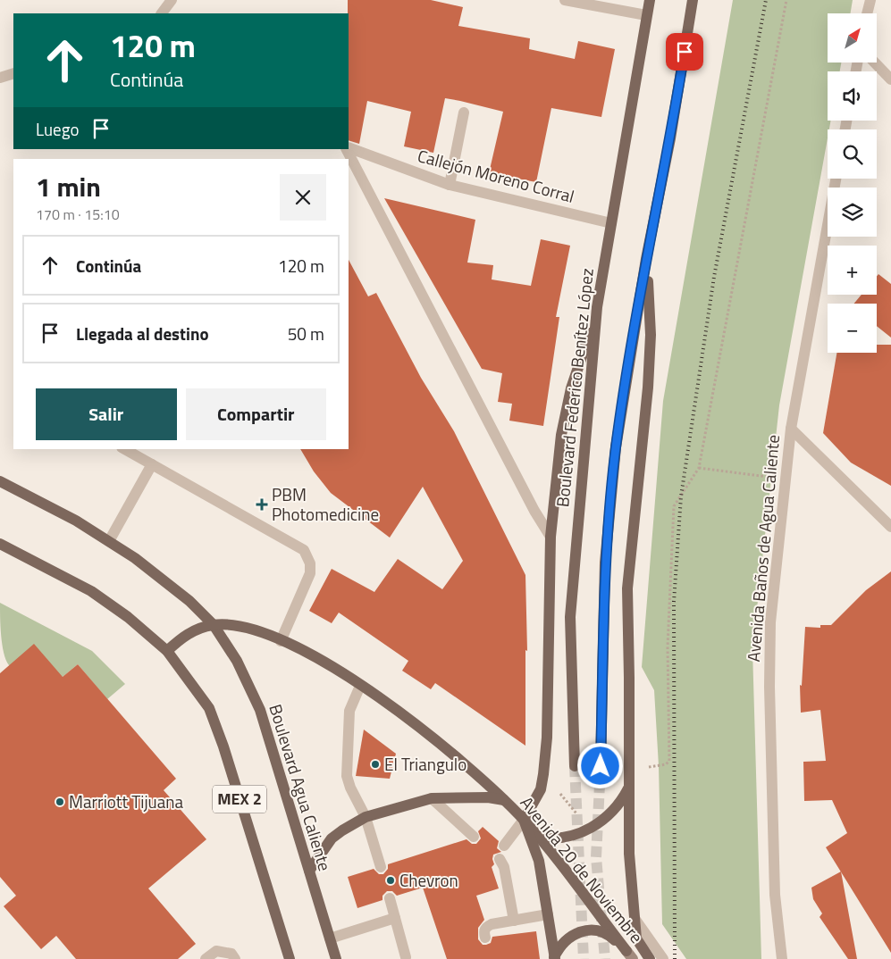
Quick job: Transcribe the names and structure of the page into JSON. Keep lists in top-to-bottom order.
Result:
{
  "streets": {
    "main road": [
      "Boulevard Federico Benítez López",
      "Boulevard Agua Caliente",
      "MEX 2",
      "Avenida 20 de Noviembre"
    ],
    "street": ["Callejón Moreno Corral", "Avenida Baños de Agua Caliente"]
  },
  "crossings": [
    ["Callejón Moreno Corral", "Boulevard Federico Benítez López"],
    ["Boulevard Agua Caliente", "Avenida 20 de Noviembre"],
    ["MEX 2", "Avenida 20 de Noviembre"]
  ],
  "places": {
    "health": ["PBM Photomedicine"],
    "other": ["El Triangulo", "Marriott Tijuana", "Chevron"]
  },
  "north": "top right",
  "page": {
    "map_buttons": ["+", "−"],
    "turn": ["120 m", "Continúa"],
    "then": "Luego",
    "heading": ["1 min", "170 m · 15:10"],
    "list": [
      {
        "name": "Continúa",
        "value": "120 m"
      },
      {
        "name": "Llegada al destino",
        "value": "50 m"
      }
    ],
    "buttons": ["Salir", "Compartir"]
  }
}
